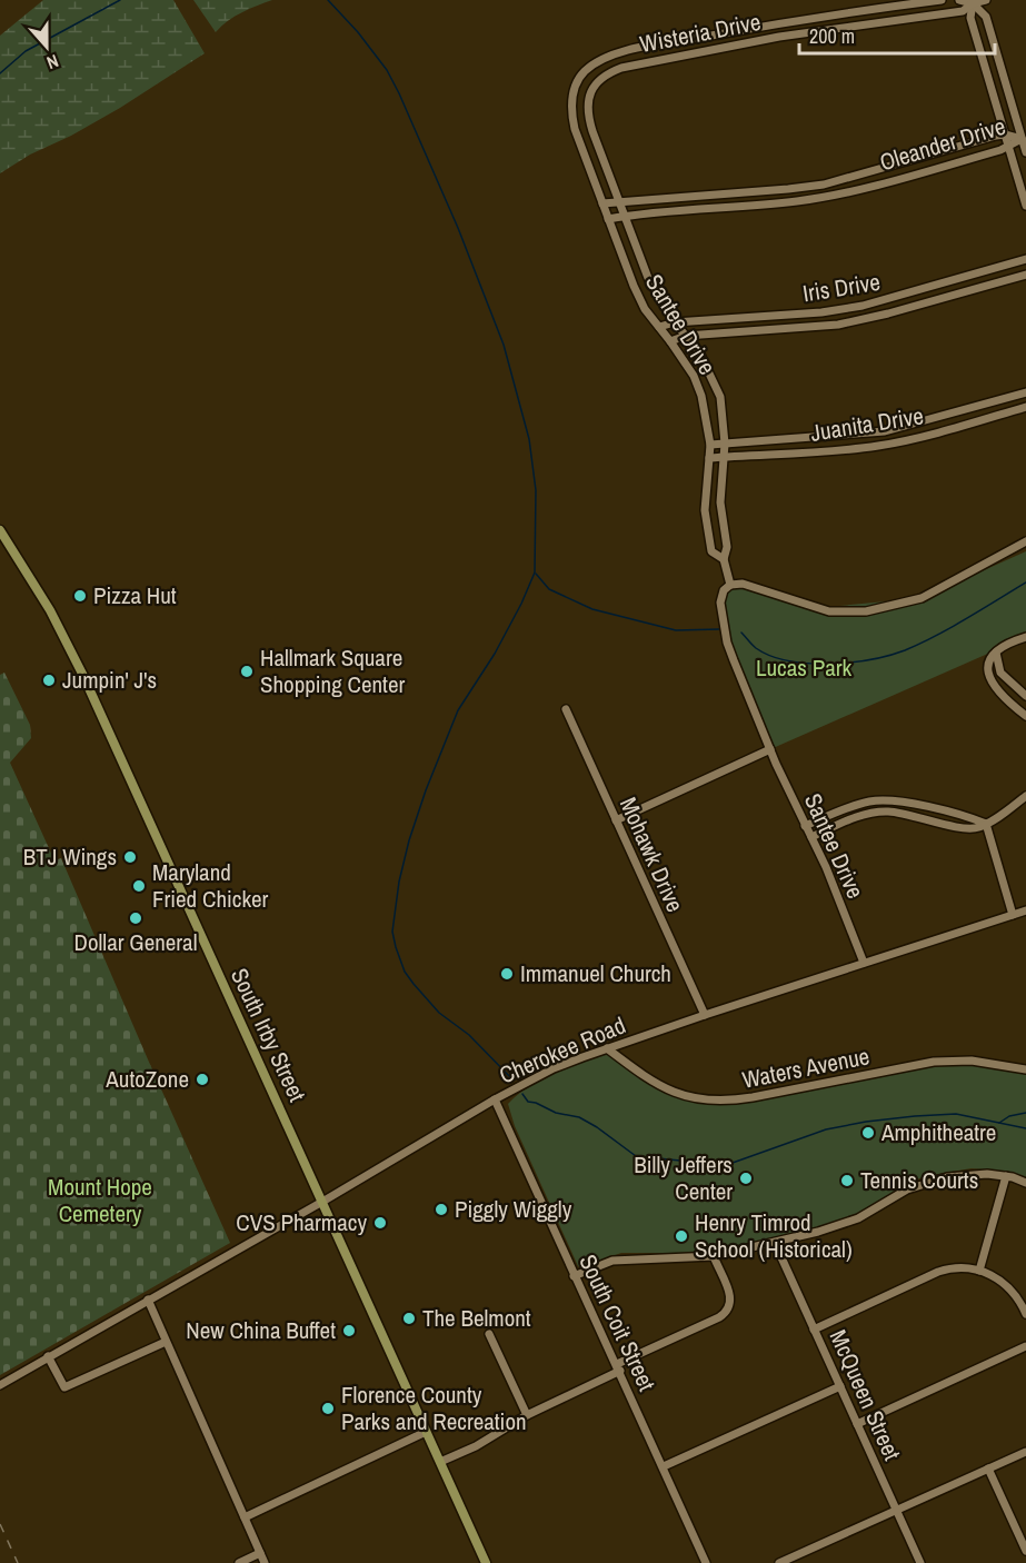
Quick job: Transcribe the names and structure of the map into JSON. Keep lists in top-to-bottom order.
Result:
{
  "streets": {
    "main road": ["South Irby Street"],
    "street": [
      "Wisteria Drive",
      "Oleander Drive",
      "Iris Drive",
      "Santee Drive",
      "Juanita Drive",
      "Mohawk Drive",
      "Cherokee Road",
      "Waters Avenue",
      "South Coit Street",
      "McQueen Street"
    ]
  },
  "crossings": [
    ["Wisteria Drive", "Santee Drive"],
    ["Oleander Drive", "Santee Drive"],
    ["Iris Drive", "Santee Drive"],
    ["Santee Drive", "Juanita Drive"],
    ["Santee Drive", "Cherokee Road"],
    ["Mohawk Drive", "Cherokee Road"],
    ["South Irby Street", "Cherokee Road"],
    ["Cherokee Road", "Waters Avenue"],
    ["Cherokee Road", "South Coit Street"]
  ],
  "parks": ["Lucas Park", "Mount Hope Cemetery"],
  "places": [
    "Pizza Hut",
    "Hallmark Square Shopping Center",
    "Jumpin' J's",
    "BTJ Wings",
    "Maryland Fried Chicker",
    "Dollar General",
    "Immanuel Church",
    "AutoZone",
    "Amphitheatre",
    "Billy Jeffers Center",
    "Tennis Courts",
    "Piggly Wiggly",
    "CVS Pharmacy",
    "Henry Timrod School (Historical)",
    "The Belmont",
    "New China Buffet",
    "Florence County Parks and Recreation"
  ],
  "scale_bar": "200 m",
  "north": "bottom"
}
